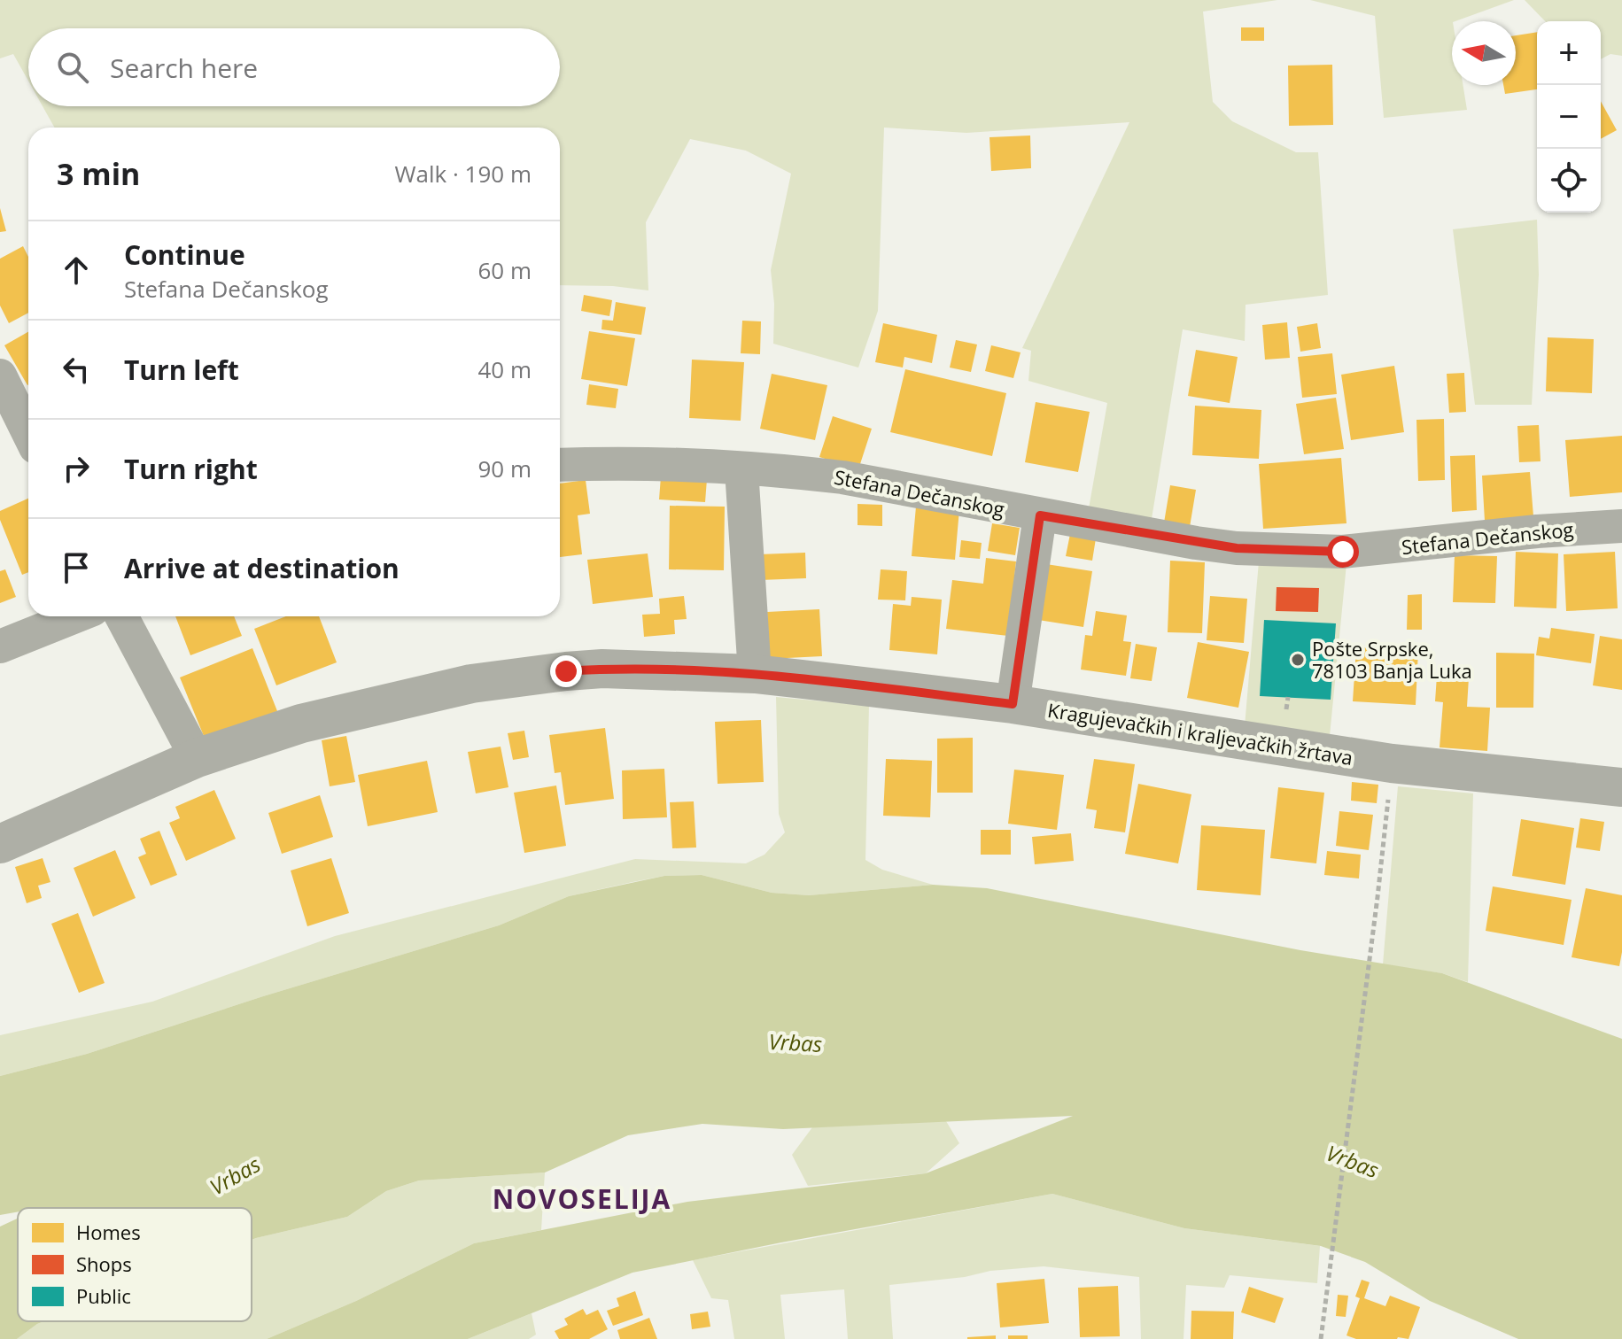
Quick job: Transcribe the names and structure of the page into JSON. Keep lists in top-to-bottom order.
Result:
{
  "streets": {
    "street": ["Stefana Dečanskog", "Kragujevačkih i kraljevačkih žrtava"]
  },
  "districts": ["NOVOSELIJA"],
  "water": ["Vrbas"],
  "places": ["Pošte Srpske, 78103 Banja Luka"],
  "legend": ["Homes", "Shops", "Public"],
  "north": "left",
  "page": {
    "map_buttons": ["+", "−"],
    "search": "Search here",
    "heading": ["3 min", "Walk · 190 m"],
    "list": [
      ["Continue", "Stefana Dečanskog", "60 m"],
      ["Turn left", "40 m"],
      ["Turn right", "90 m"],
      "Arrive at destination"
    ]
  }
}
